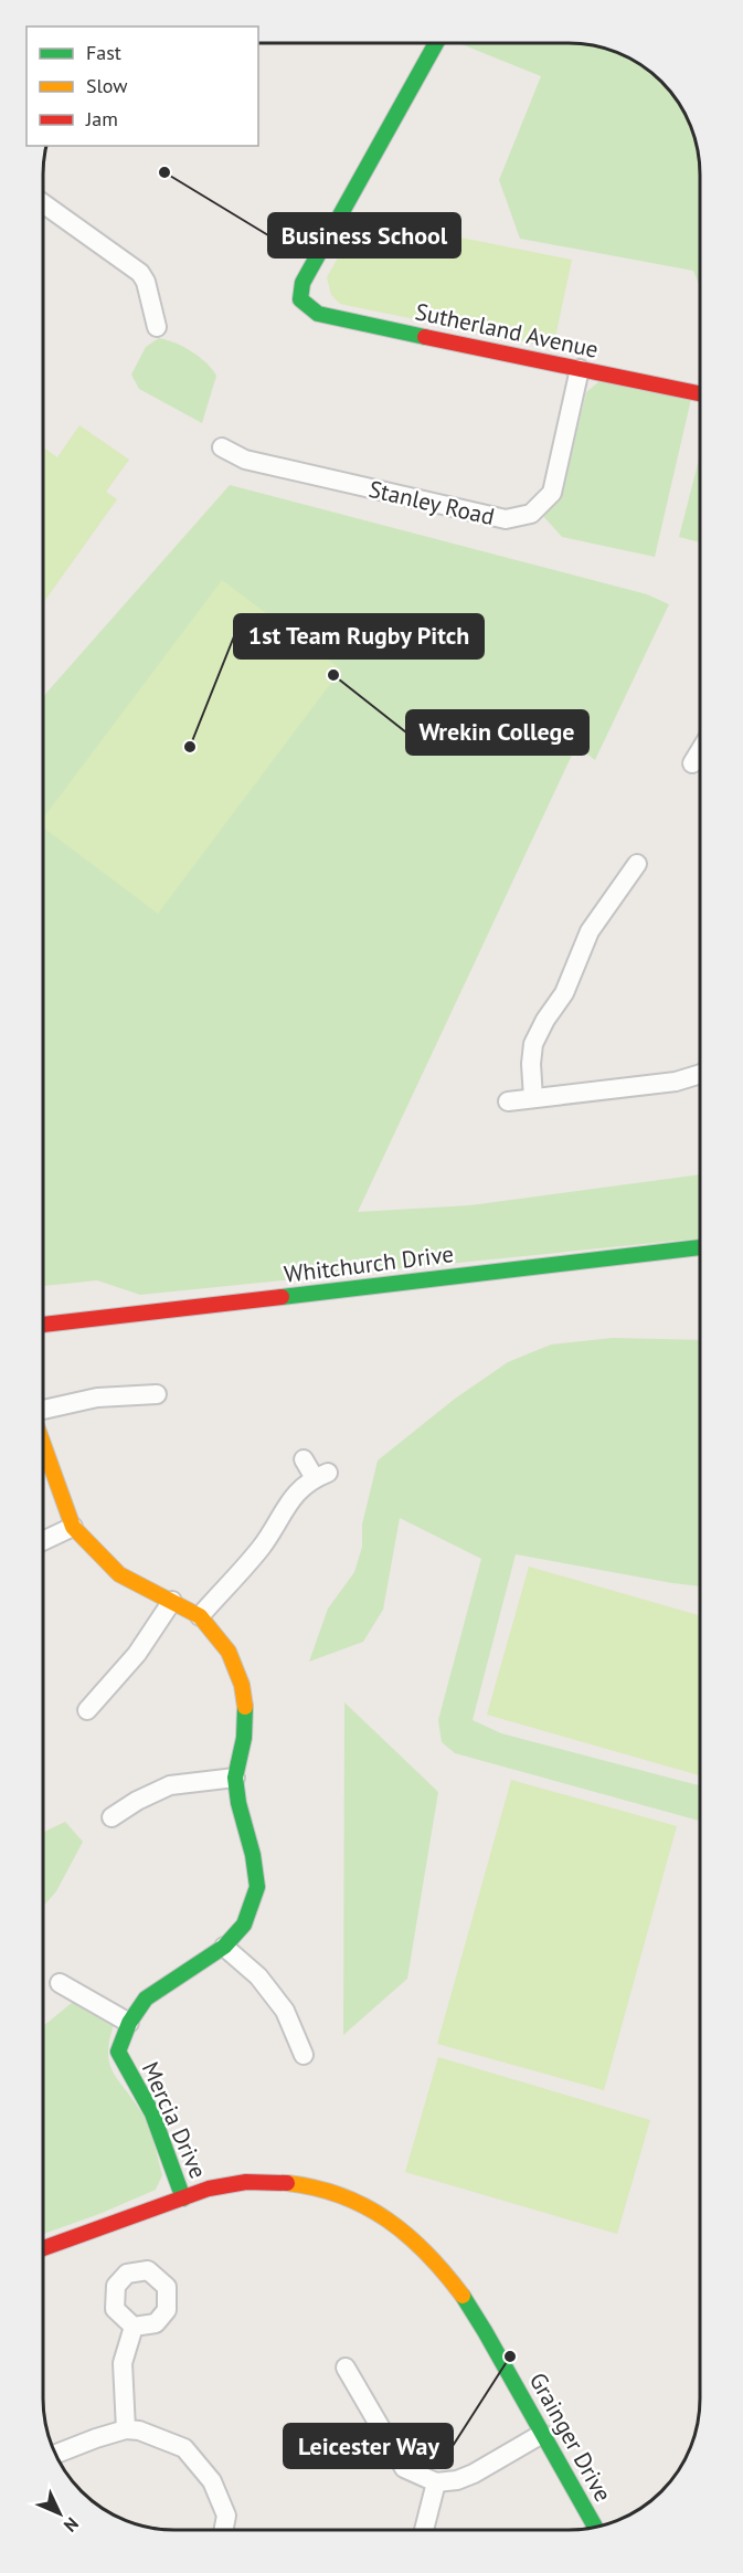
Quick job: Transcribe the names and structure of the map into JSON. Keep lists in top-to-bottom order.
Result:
{
  "streets": {
    "street": [
      "Sutherland Avenue",
      "Stanley Road",
      "Whitchurch Drive",
      "Mercia Drive",
      "Grainger Drive"
    ]
  },
  "crossings": [
    ["Sutherland Avenue", "Stanley Road"],
    ["Mercia Drive", "Grainger Drive"]
  ],
  "places": [
    "Business School",
    "Wrekin College",
    "1st Team Rugby Pitch",
    "Leicester Way"
  ],
  "legend": ["Fast", "Slow", "Jam"],
  "north": "bottom right"
}
